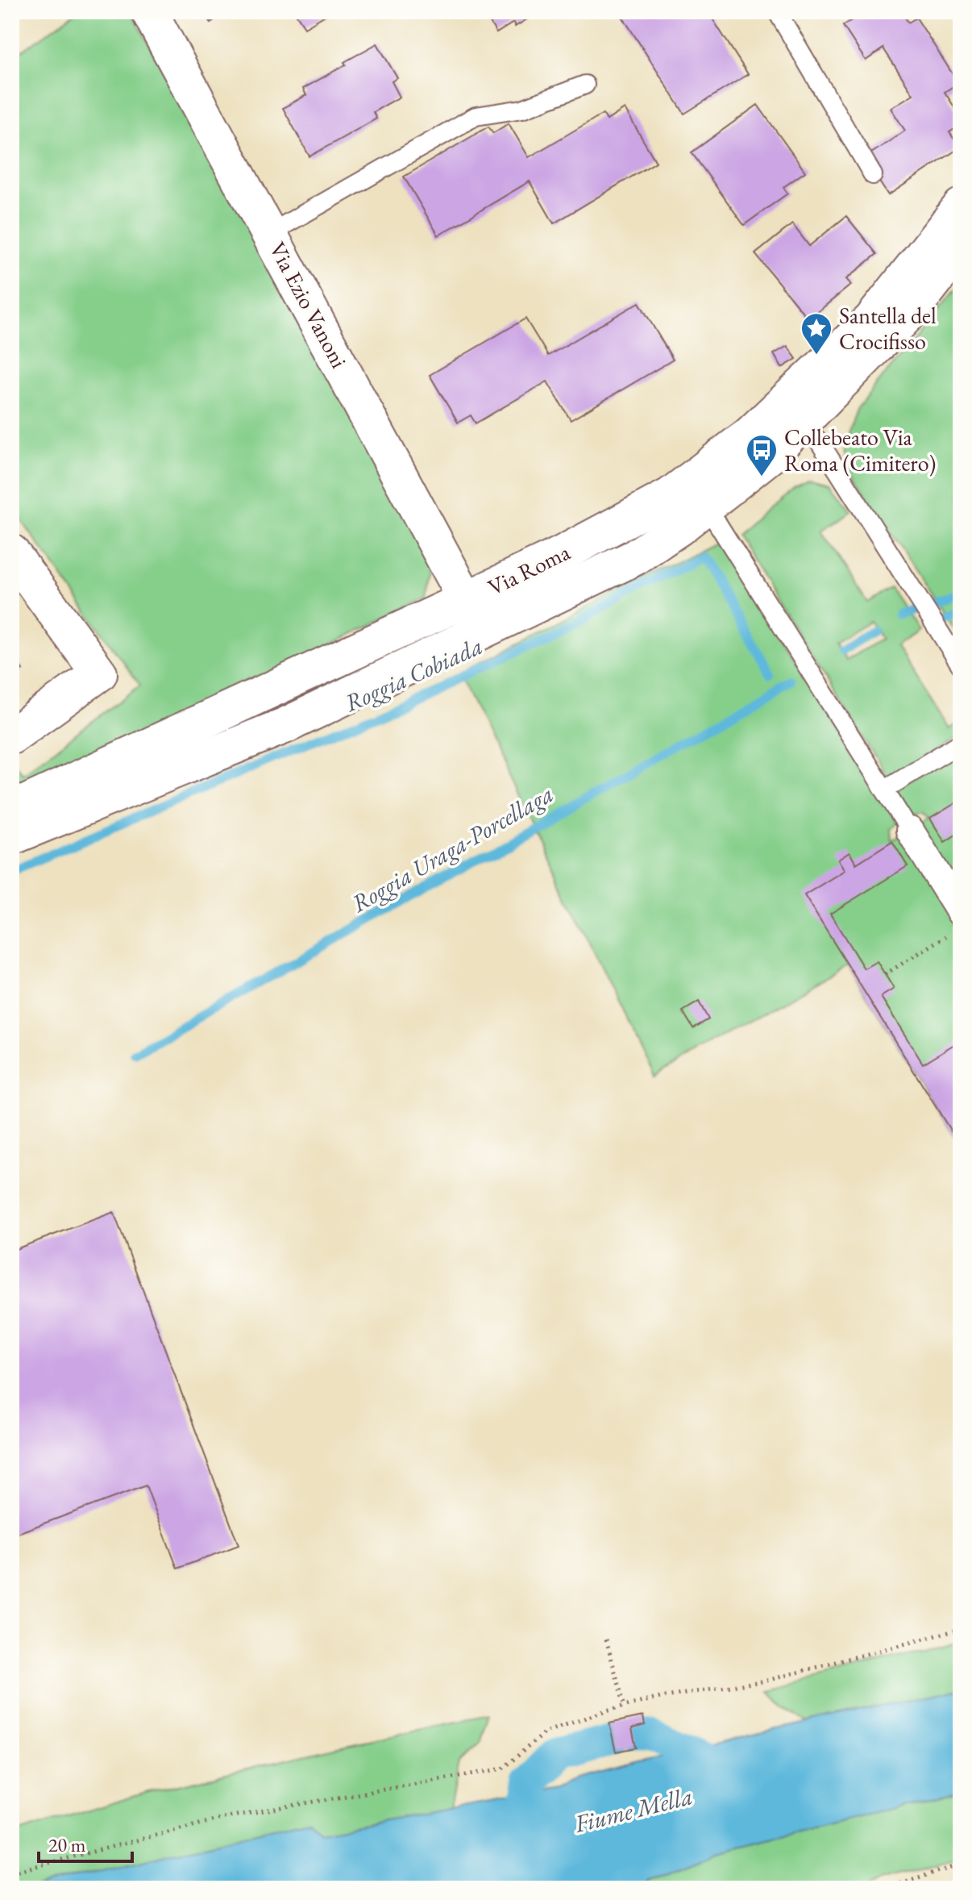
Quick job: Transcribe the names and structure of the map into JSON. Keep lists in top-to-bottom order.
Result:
{
  "streets": {
    "street": ["Via Ezio Vanoni", "Via Roma"]
  },
  "crossings": [
    ["Via Ezio Vanoni", "Via Roma"]
  ],
  "water": ["Roggia Cobiada", "Roggia Uraga-Porcellaga", "Fiume Mella"],
  "places": {
    "place": ["Santella del Crocifisso"],
    "bus stop": ["Collebeato Via Roma (Cimitero)"]
  },
  "scale_bar": "20 m"
}
